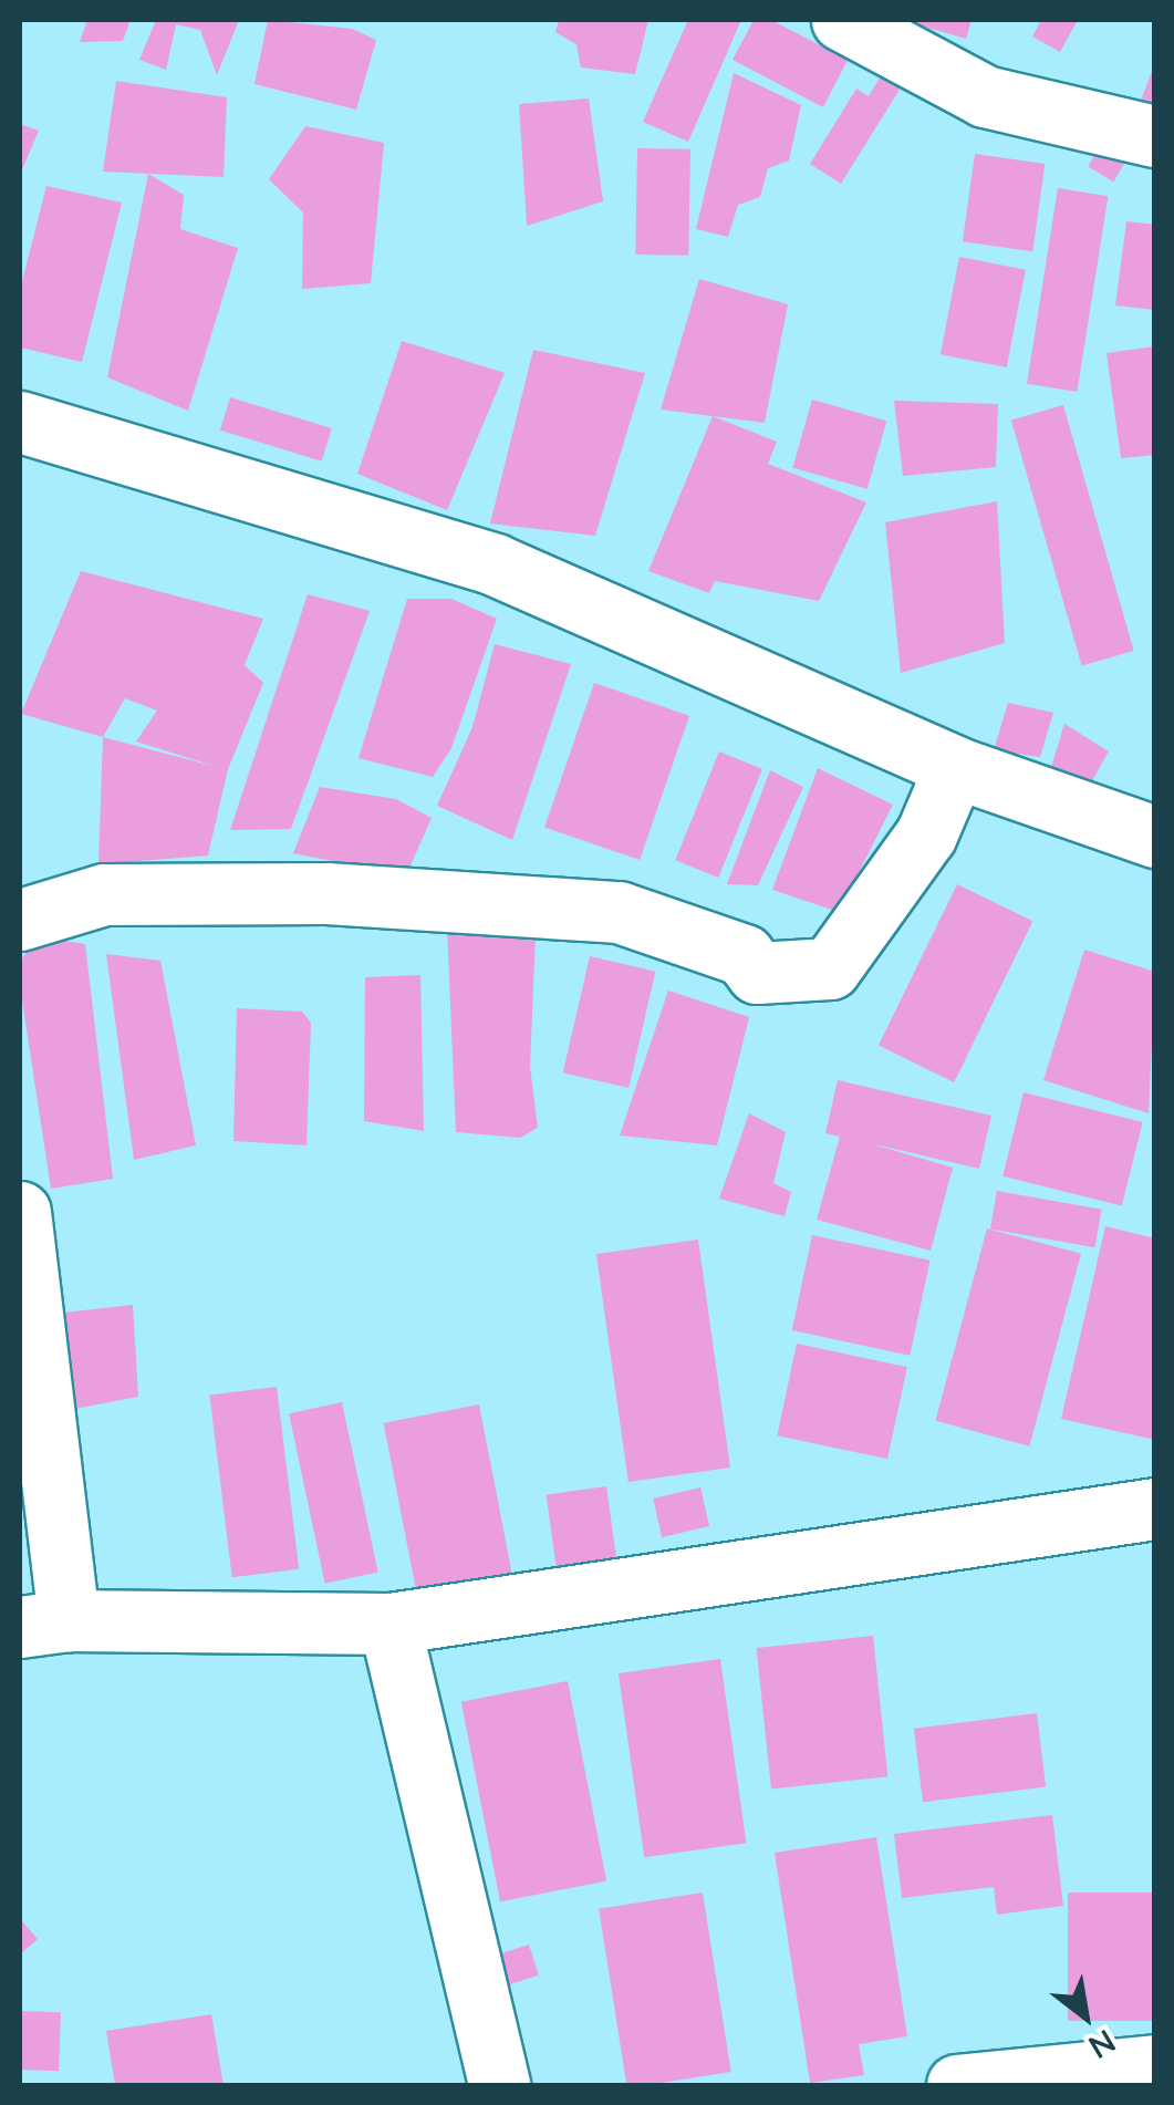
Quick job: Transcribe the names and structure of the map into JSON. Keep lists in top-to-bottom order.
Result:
{
  "north": "bottom right"
}
